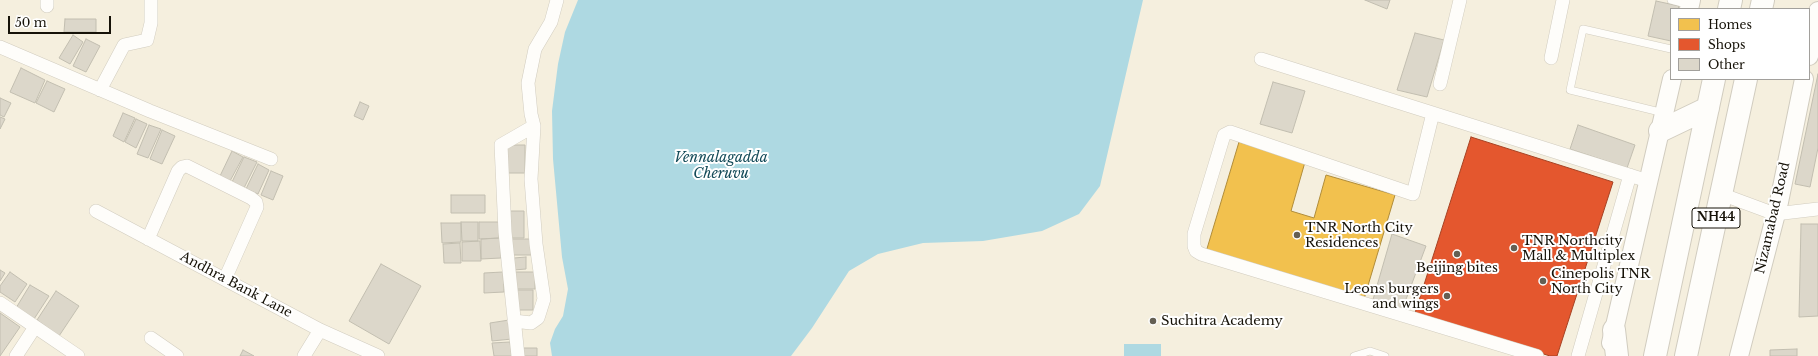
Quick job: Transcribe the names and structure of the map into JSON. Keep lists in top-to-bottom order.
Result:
{
  "streets": {
    "highway": ["NH44"],
    "main road": ["Nizamabad Road"],
    "street": ["Andhra Bank Lane"]
  },
  "water": ["Vennalagadda Cheruvu"],
  "places": [
    "TNR North City Residences",
    "TNR Northcity Mall & Multiplex",
    "Beijing bites",
    "Cinepolis TNR North City",
    "Leons burgers and wings",
    "Suchitra Academy"
  ],
  "legend": ["Homes", "Shops", "Other"],
  "scale_bar": "50 m"
}
